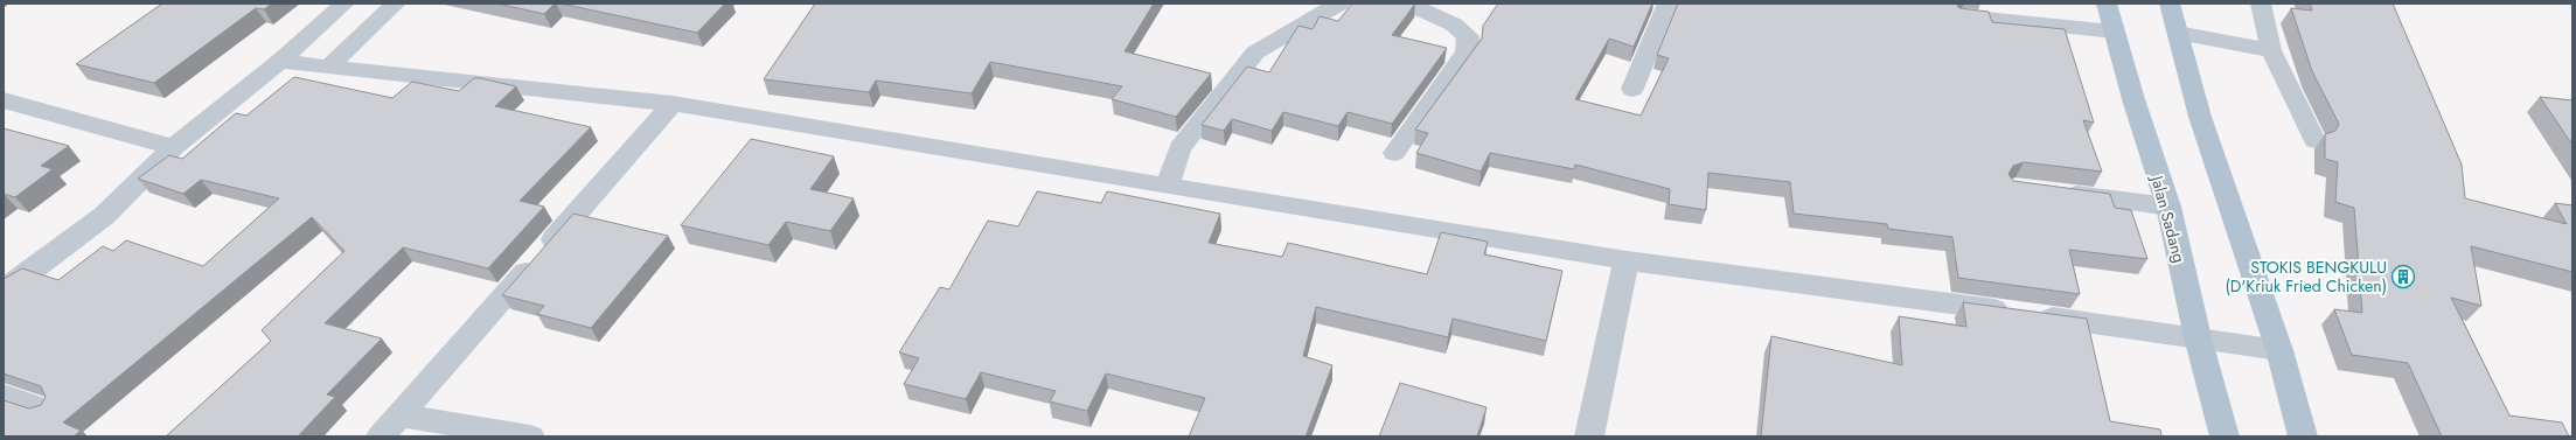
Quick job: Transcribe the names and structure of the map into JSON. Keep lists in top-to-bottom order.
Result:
{
  "streets": {
    "main road": ["Jalan Sadang"]
  },
  "places": {
    "building": ["STOKIS BENGKULU (D'Kriuk Fried Chicken)"]
  }
}
